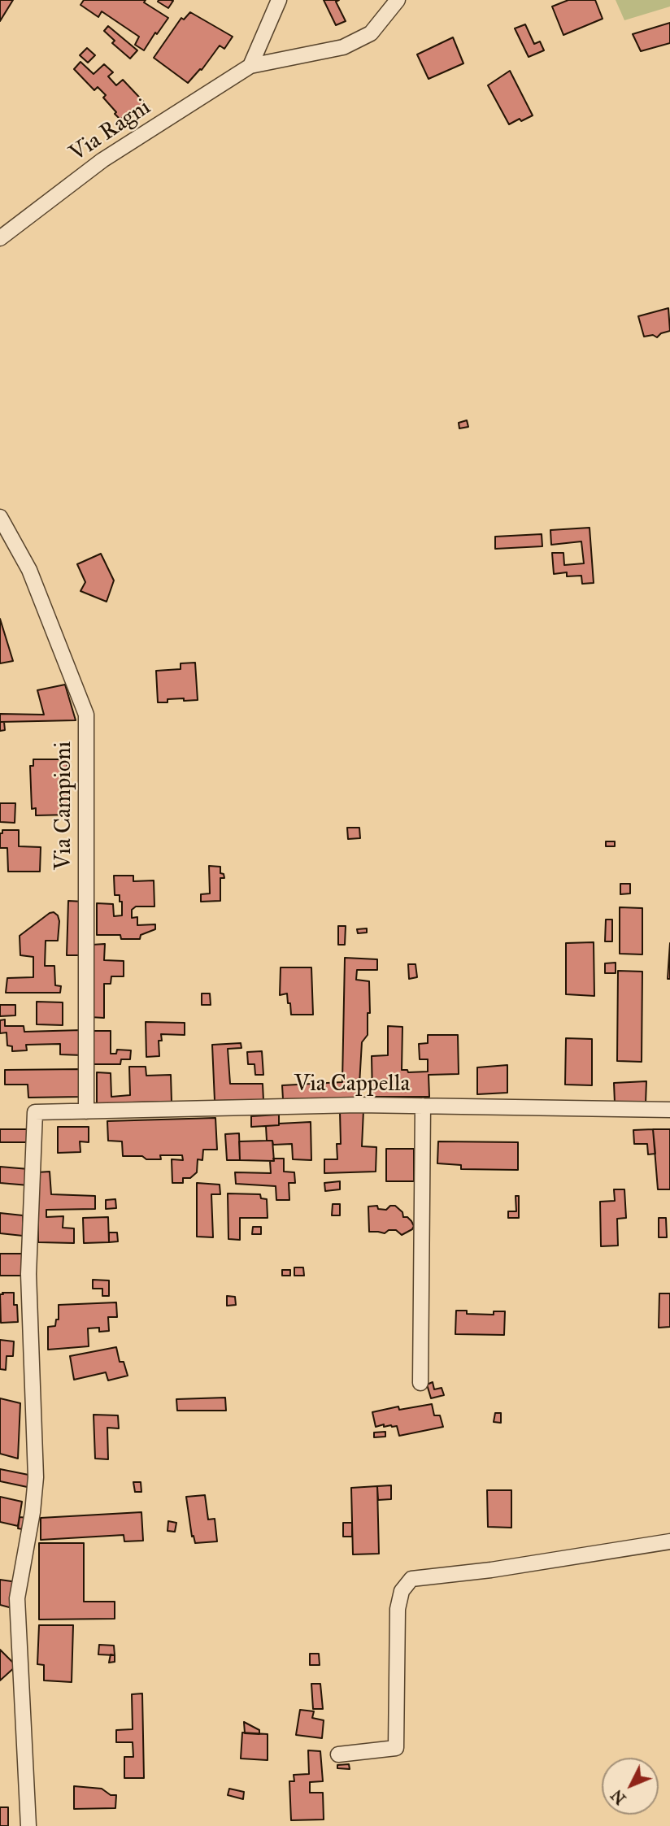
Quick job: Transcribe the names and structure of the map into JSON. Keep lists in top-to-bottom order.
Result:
{
  "streets": {
    "street": ["Via Ragni", "Via Campioni", "Via Cappella"]
  },
  "crossings": [
    ["Via Campioni", "Via Cappella"]
  ],
  "north": "bottom left"
}
